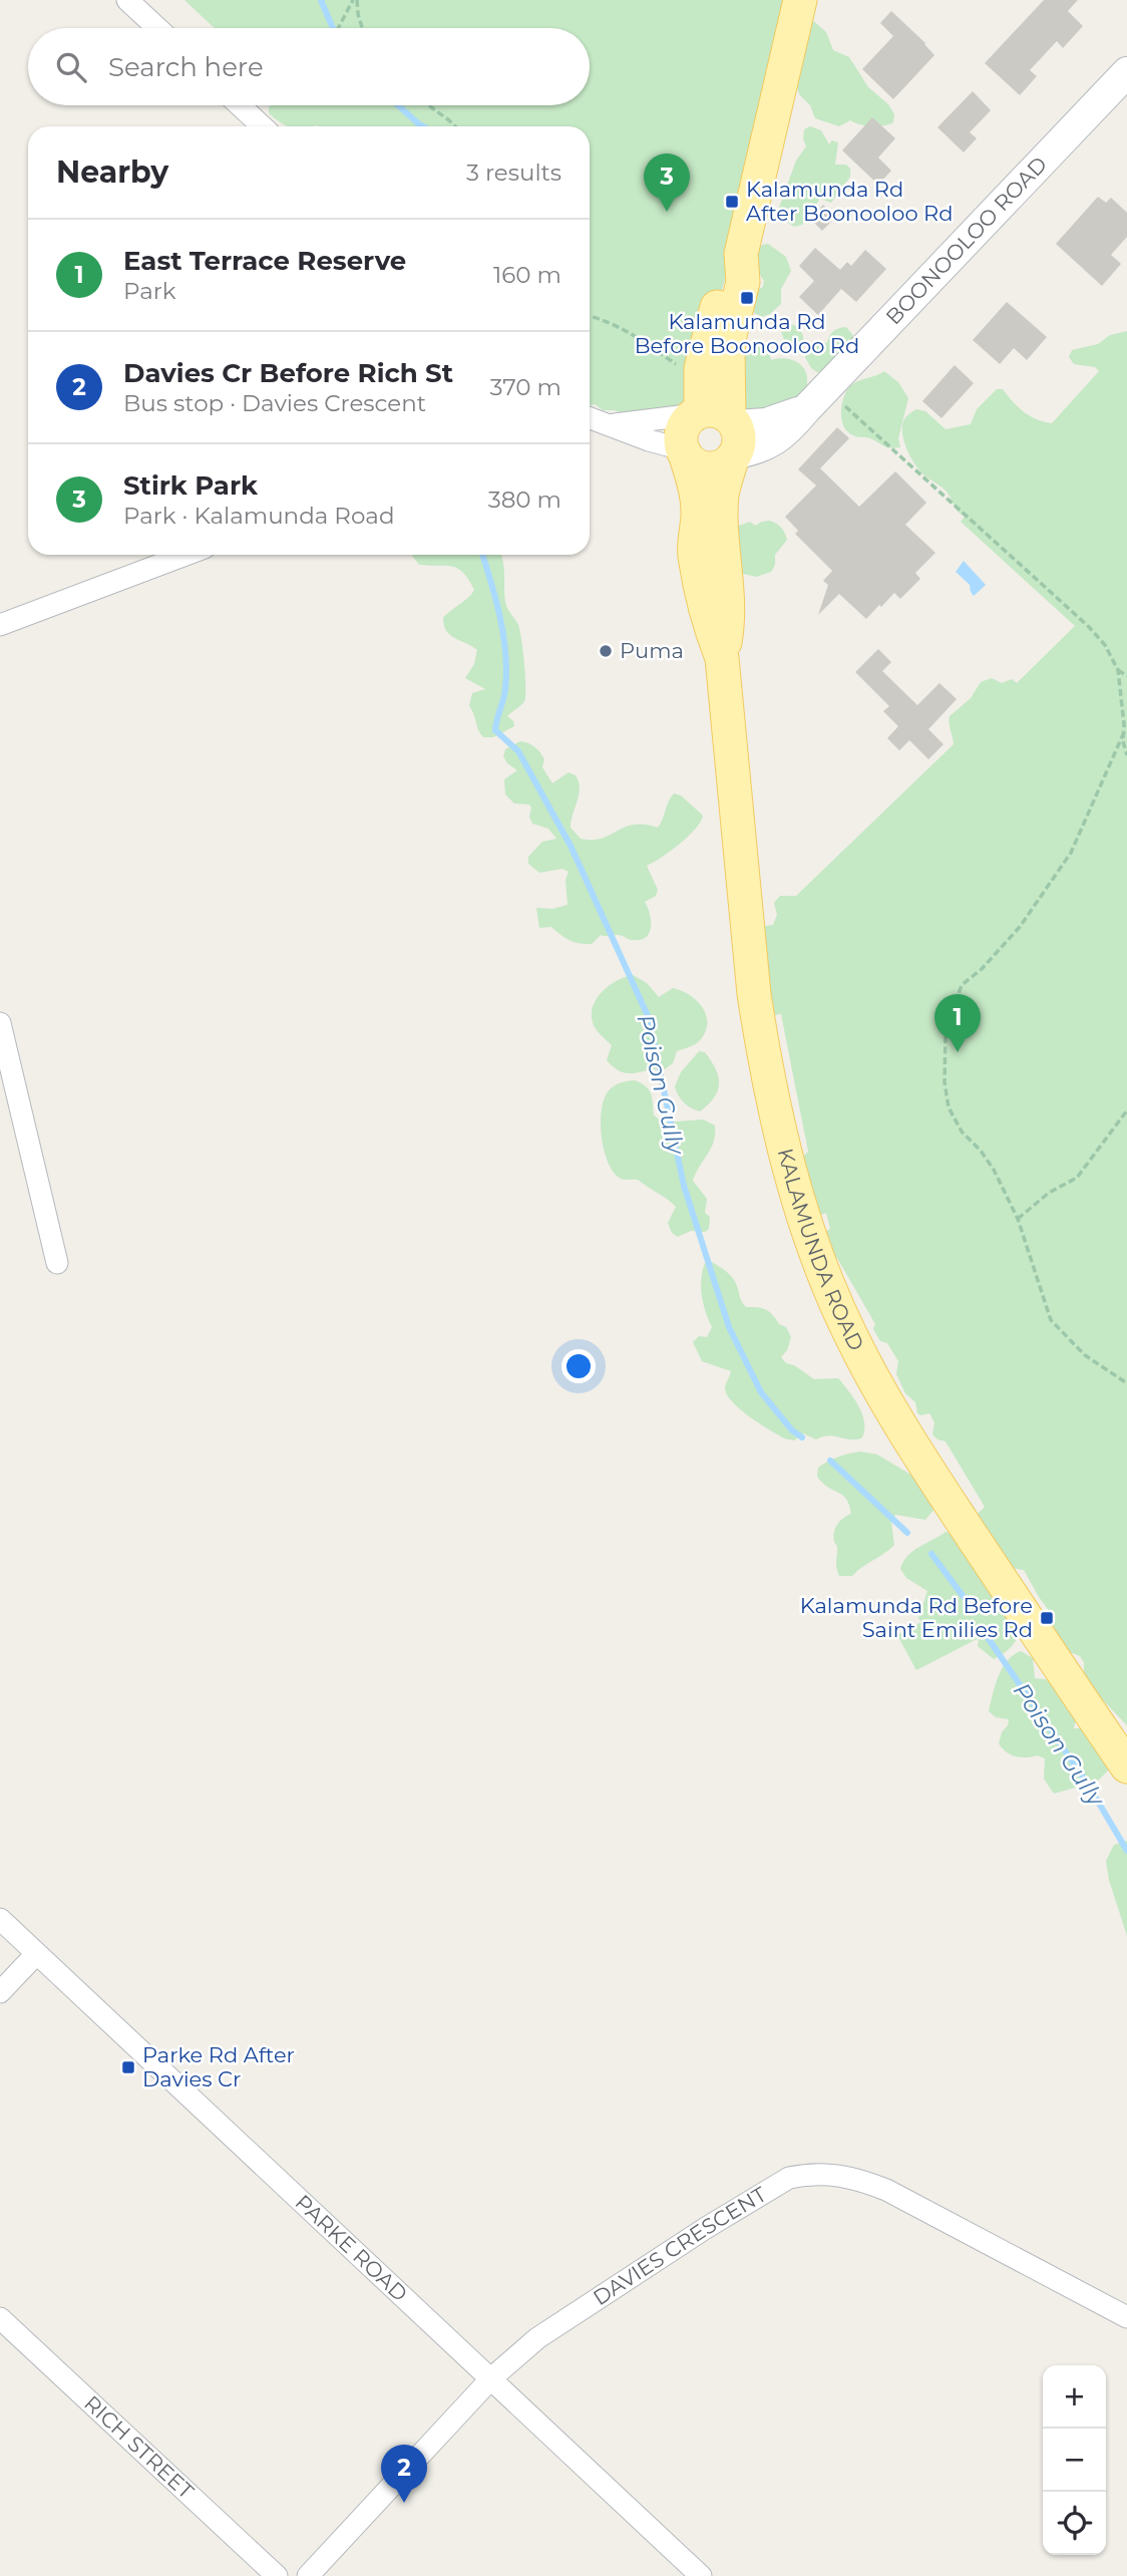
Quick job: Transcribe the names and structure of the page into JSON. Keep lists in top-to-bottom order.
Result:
{
  "streets": {
    "main road": ["KALAMUNDA ROAD"],
    "street": [
      "BOONOOLOO ROAD",
      "DAVIES CRESCENT",
      "PARKE ROAD",
      "RICH STREET"
    ]
  },
  "crossings": [
    ["BOONOOLOO ROAD", "KALAMUNDA ROAD"],
    ["DAVIES CRESCENT", "PARKE ROAD"]
  ],
  "water": ["Poison Gully"],
  "places": {
    "transit": [
      "Kalamunda Rd After Boonooloo Rd",
      "Kalamunda Rd Before Boonooloo Rd",
      "Kalamunda Rd Before Saint Emilies Rd",
      "Parke Rd After Davies Cr"
    ],
    "other": ["Puma"]
  },
  "page": {
    "search": "Search here",
    "heading": ["Nearby", "3 results"],
    "pins": ["3", "1", "2"],
    "list": [
      {
        "mark": "1",
        "name": "East Terrace Reserve",
        "note": "Park",
        "value": "160 m"
      },
      {
        "mark": "2",
        "name": "Davies Cr Before Rich St",
        "note": "Bus stop · Davies Crescent",
        "value": "370 m"
      },
      {
        "mark": "3",
        "name": "Stirk Park",
        "note": "Park · Kalamunda Road",
        "value": "380 m"
      }
    ],
    "map_buttons": ["+", "−"]
  }
}
